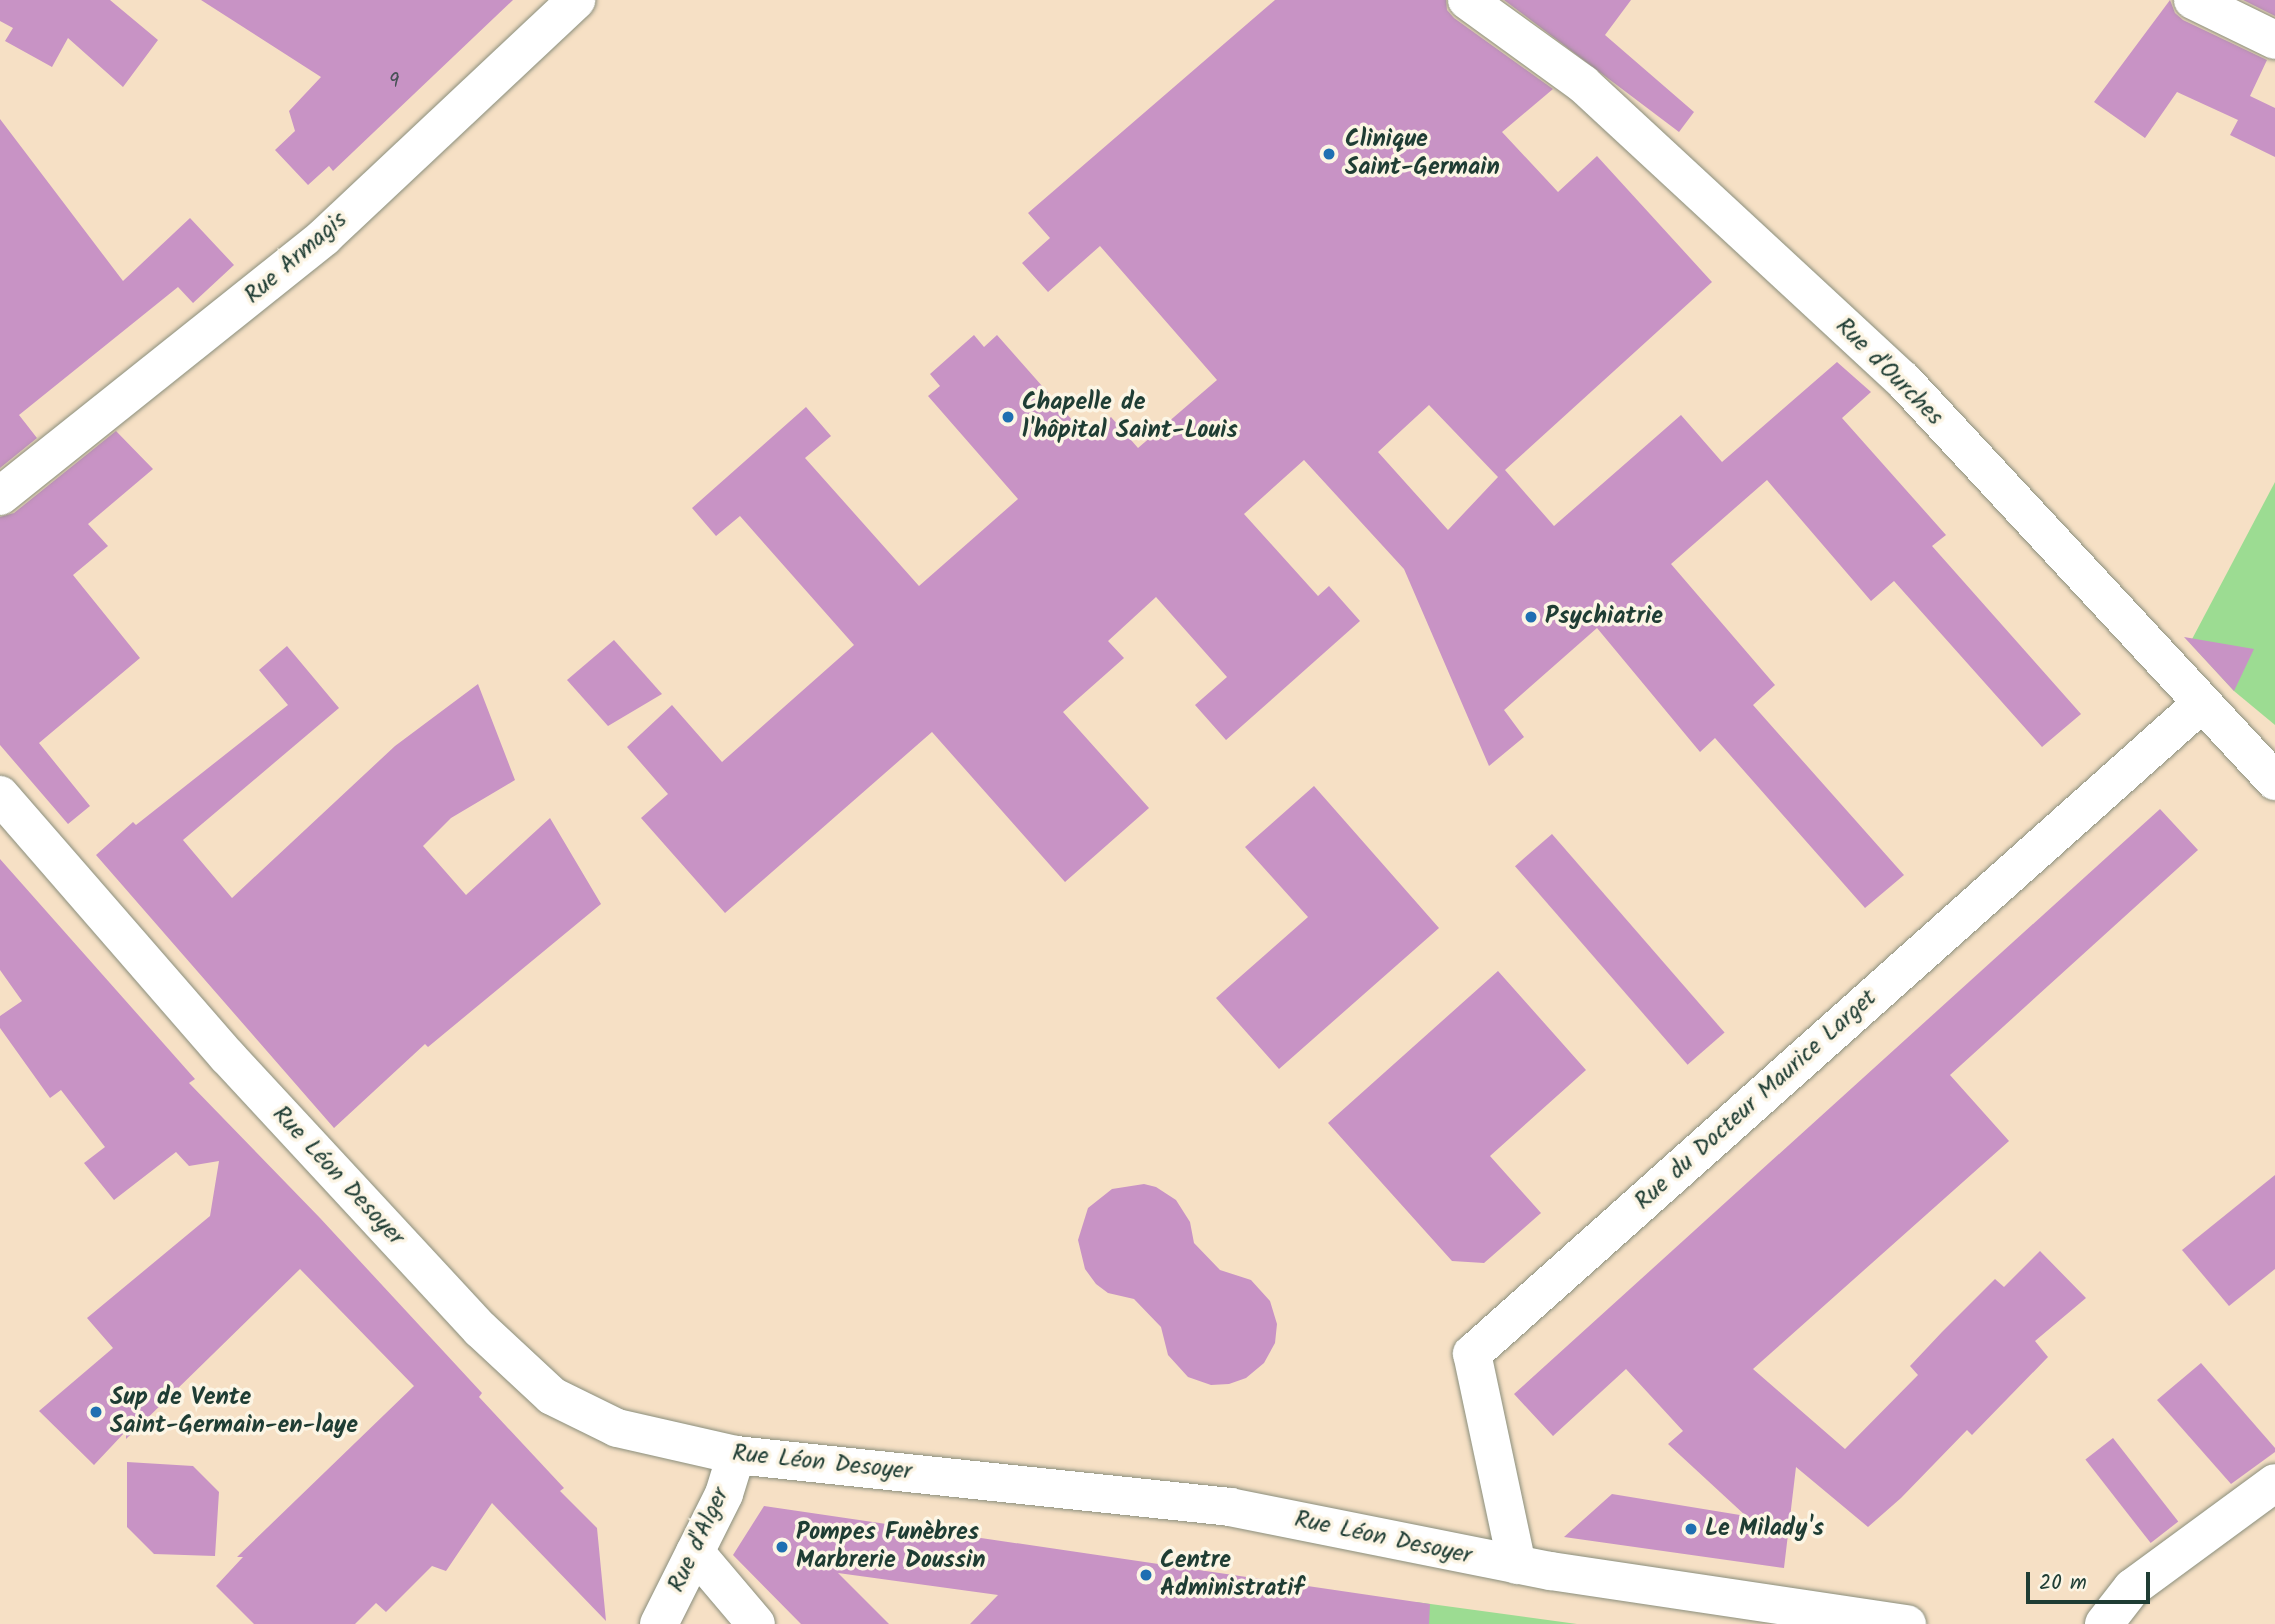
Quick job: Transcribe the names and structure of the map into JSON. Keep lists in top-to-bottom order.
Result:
{
  "streets": {
    "street": [
      "Rue Armagis",
      "Rue d'Ourches",
      "Rue du Docteur Maurice Larget",
      "Rue Léon Desoyer",
      "Rue d'Alger"
    ]
  },
  "crossings": [
    ["Rue d'Ourches", "Rue du Docteur Maurice Larget"],
    ["Rue du Docteur Maurice Larget", "Rue Léon Desoyer"],
    ["Rue Léon Desoyer", "Rue d'Alger"]
  ],
  "places": [
    "Clinique Saint-Germain",
    "Chapelle de l'hôpital Saint-Louis",
    "Psychiatrie",
    "Sup de Vente Saint-Germain-en-laye",
    "Le Milady's",
    "Pompes Funèbres Marbrerie Doussin",
    "Centre Administratif"
  ],
  "house_numbers": ["9"],
  "scale_bar": "20 m"
}
